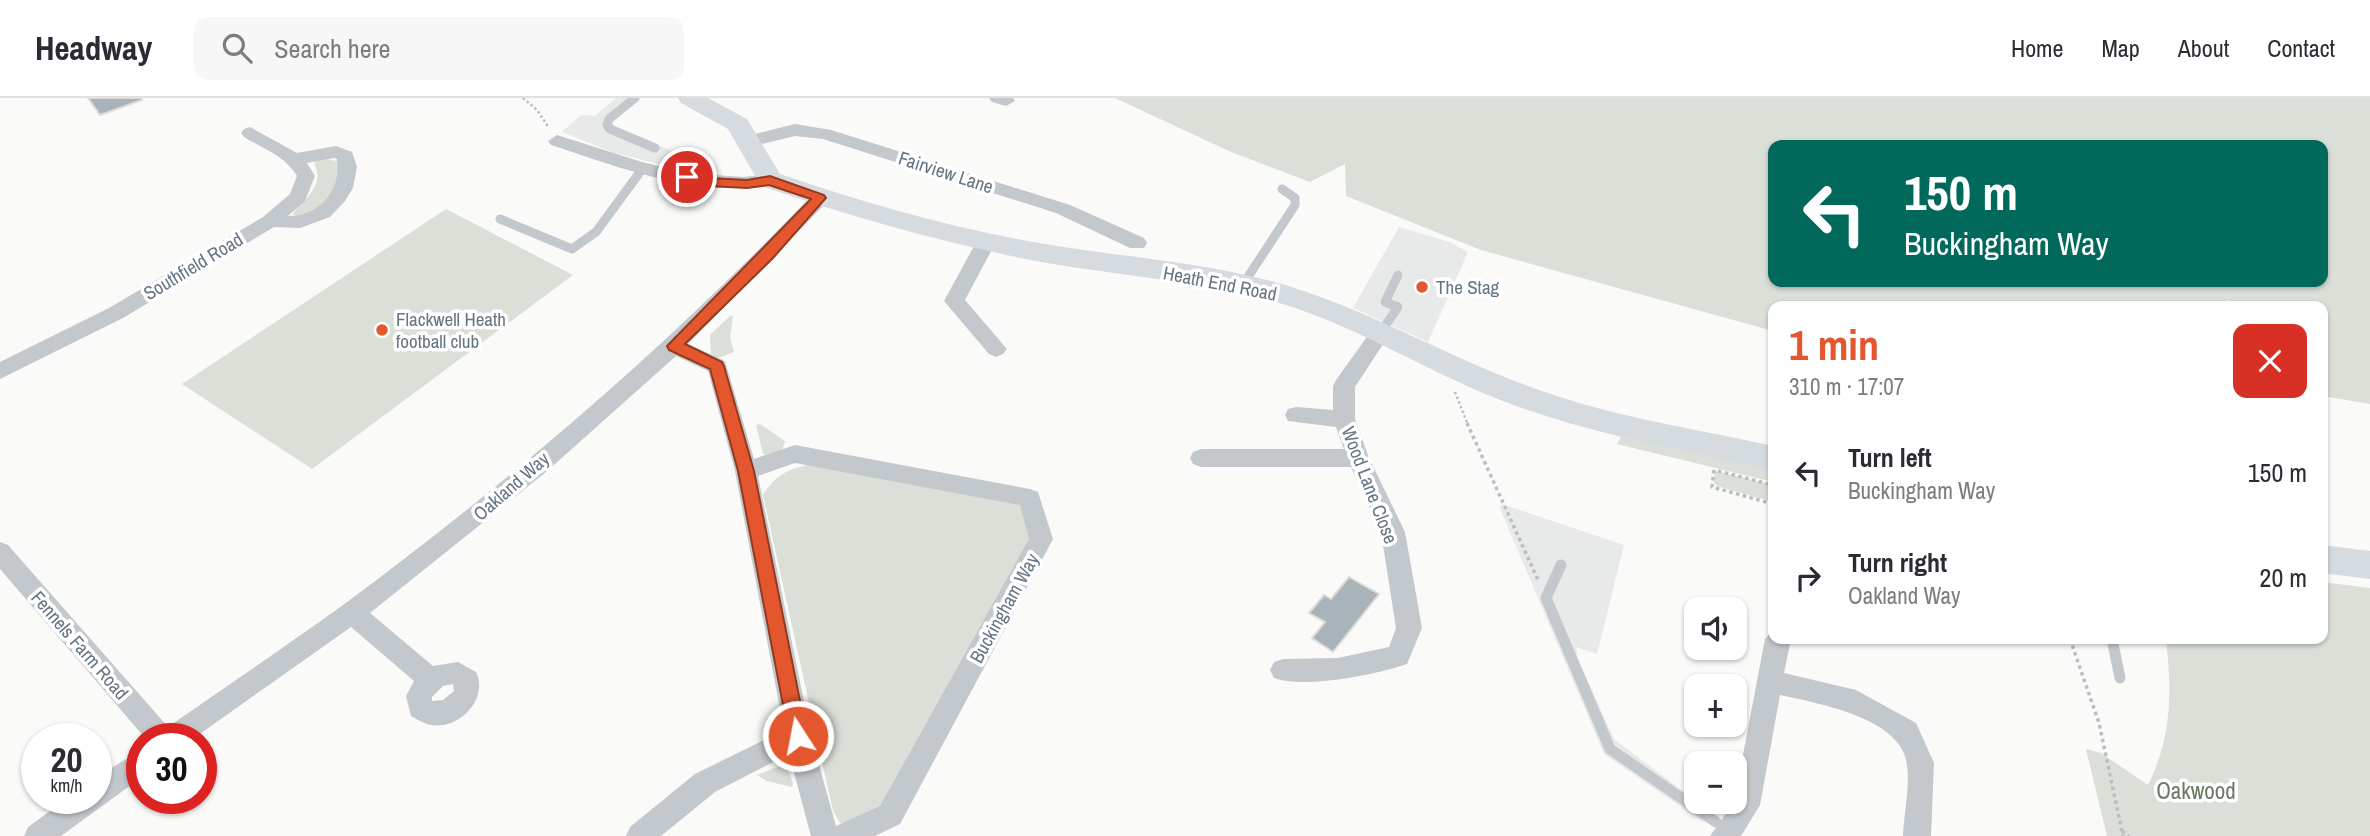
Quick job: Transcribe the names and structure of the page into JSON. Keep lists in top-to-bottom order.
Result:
{
  "streets": {
    "street": [
      "Fairview Lane",
      "Southfield Road",
      "Heath End Road",
      "Wood Lane Close",
      "Oakland Way",
      "Buckingham Way",
      "Fennels Farm Road"
    ]
  },
  "crossings": [
    ["Heath End Road", "Wood Lane Close"],
    ["Heath End Road", "Oakland Way"]
  ],
  "parks": ["Oakwood"],
  "places": ["The Stag", "Flackwell Heath football club"],
  "page": {
    "header": "Headway",
    "search": "Search here",
    "nav": [
      "Home",
      "Map",
      "About",
      "Contact"
    ],
    "turn": ["150 m", "Buckingham Way"],
    "heading": ["1 min", "310 m · 17:07"],
    "list": [
      {
        "name": "Turn left",
        "note": "Buckingham Way",
        "value": "150 m"
      },
      {
        "name": "Turn right",
        "note": "Oakland Way",
        "value": "20 m"
      }
    ],
    "map_buttons": ["+", "−"],
    "speed": "20 km/h",
    "limit": "30"
  }
}
